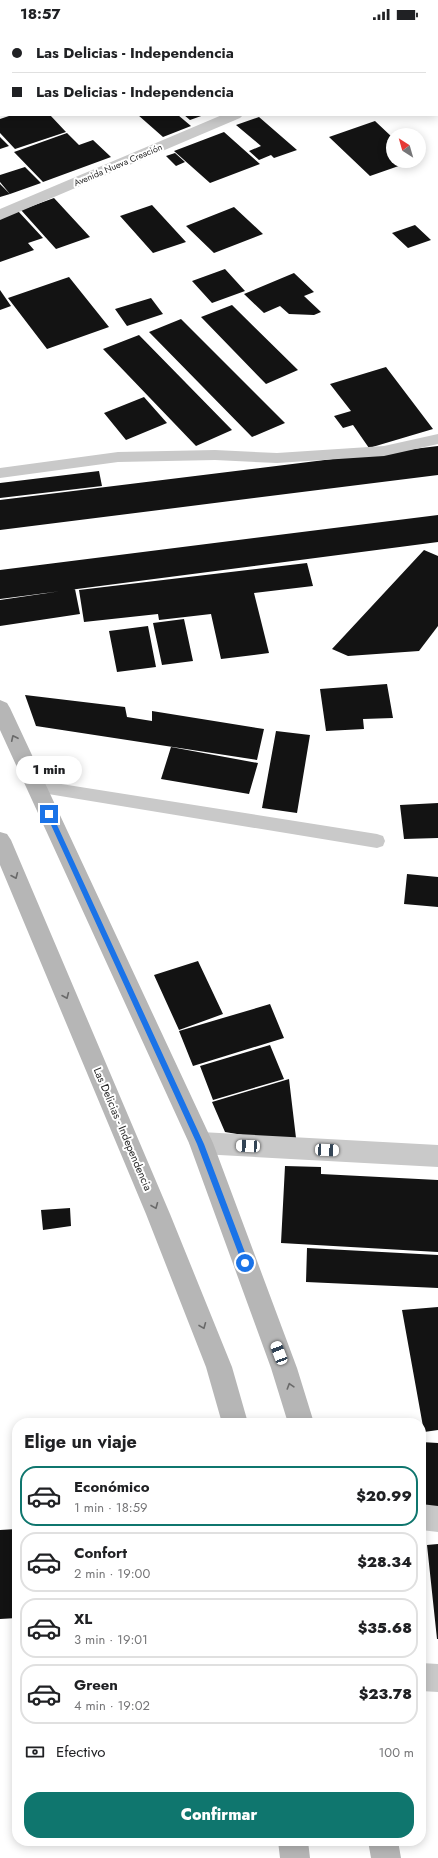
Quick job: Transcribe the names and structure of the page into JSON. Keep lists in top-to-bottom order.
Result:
{
  "streets": {
    "main road": ["Las Delicias - Independencia"],
    "street": ["Avenida Nueva Creación"]
  },
  "north": "top left",
  "page": {
    "status": "18:57",
    "banner": ["Las Delicias - Independencia", "Las Delicias - Independencia"],
    "bubble": "1 min",
    "heading": "Elige un viaje",
    "list": [
      {
        "name": "Económico",
        "note": "1 min · 18:59",
        "value": "$20.99"
      },
      {
        "name": "Confort",
        "note": "2 min · 19:00",
        "value": "$28.34"
      },
      {
        "name": "XL",
        "note": "3 min · 19:01",
        "value": "$35.68"
      },
      {
        "name": "Green",
        "note": "4 min · 19:02",
        "value": "$23.78"
      }
    ],
    "pay": ["Efectivo", "100 m"],
    "buttons": "Confirmar"
  }
}
